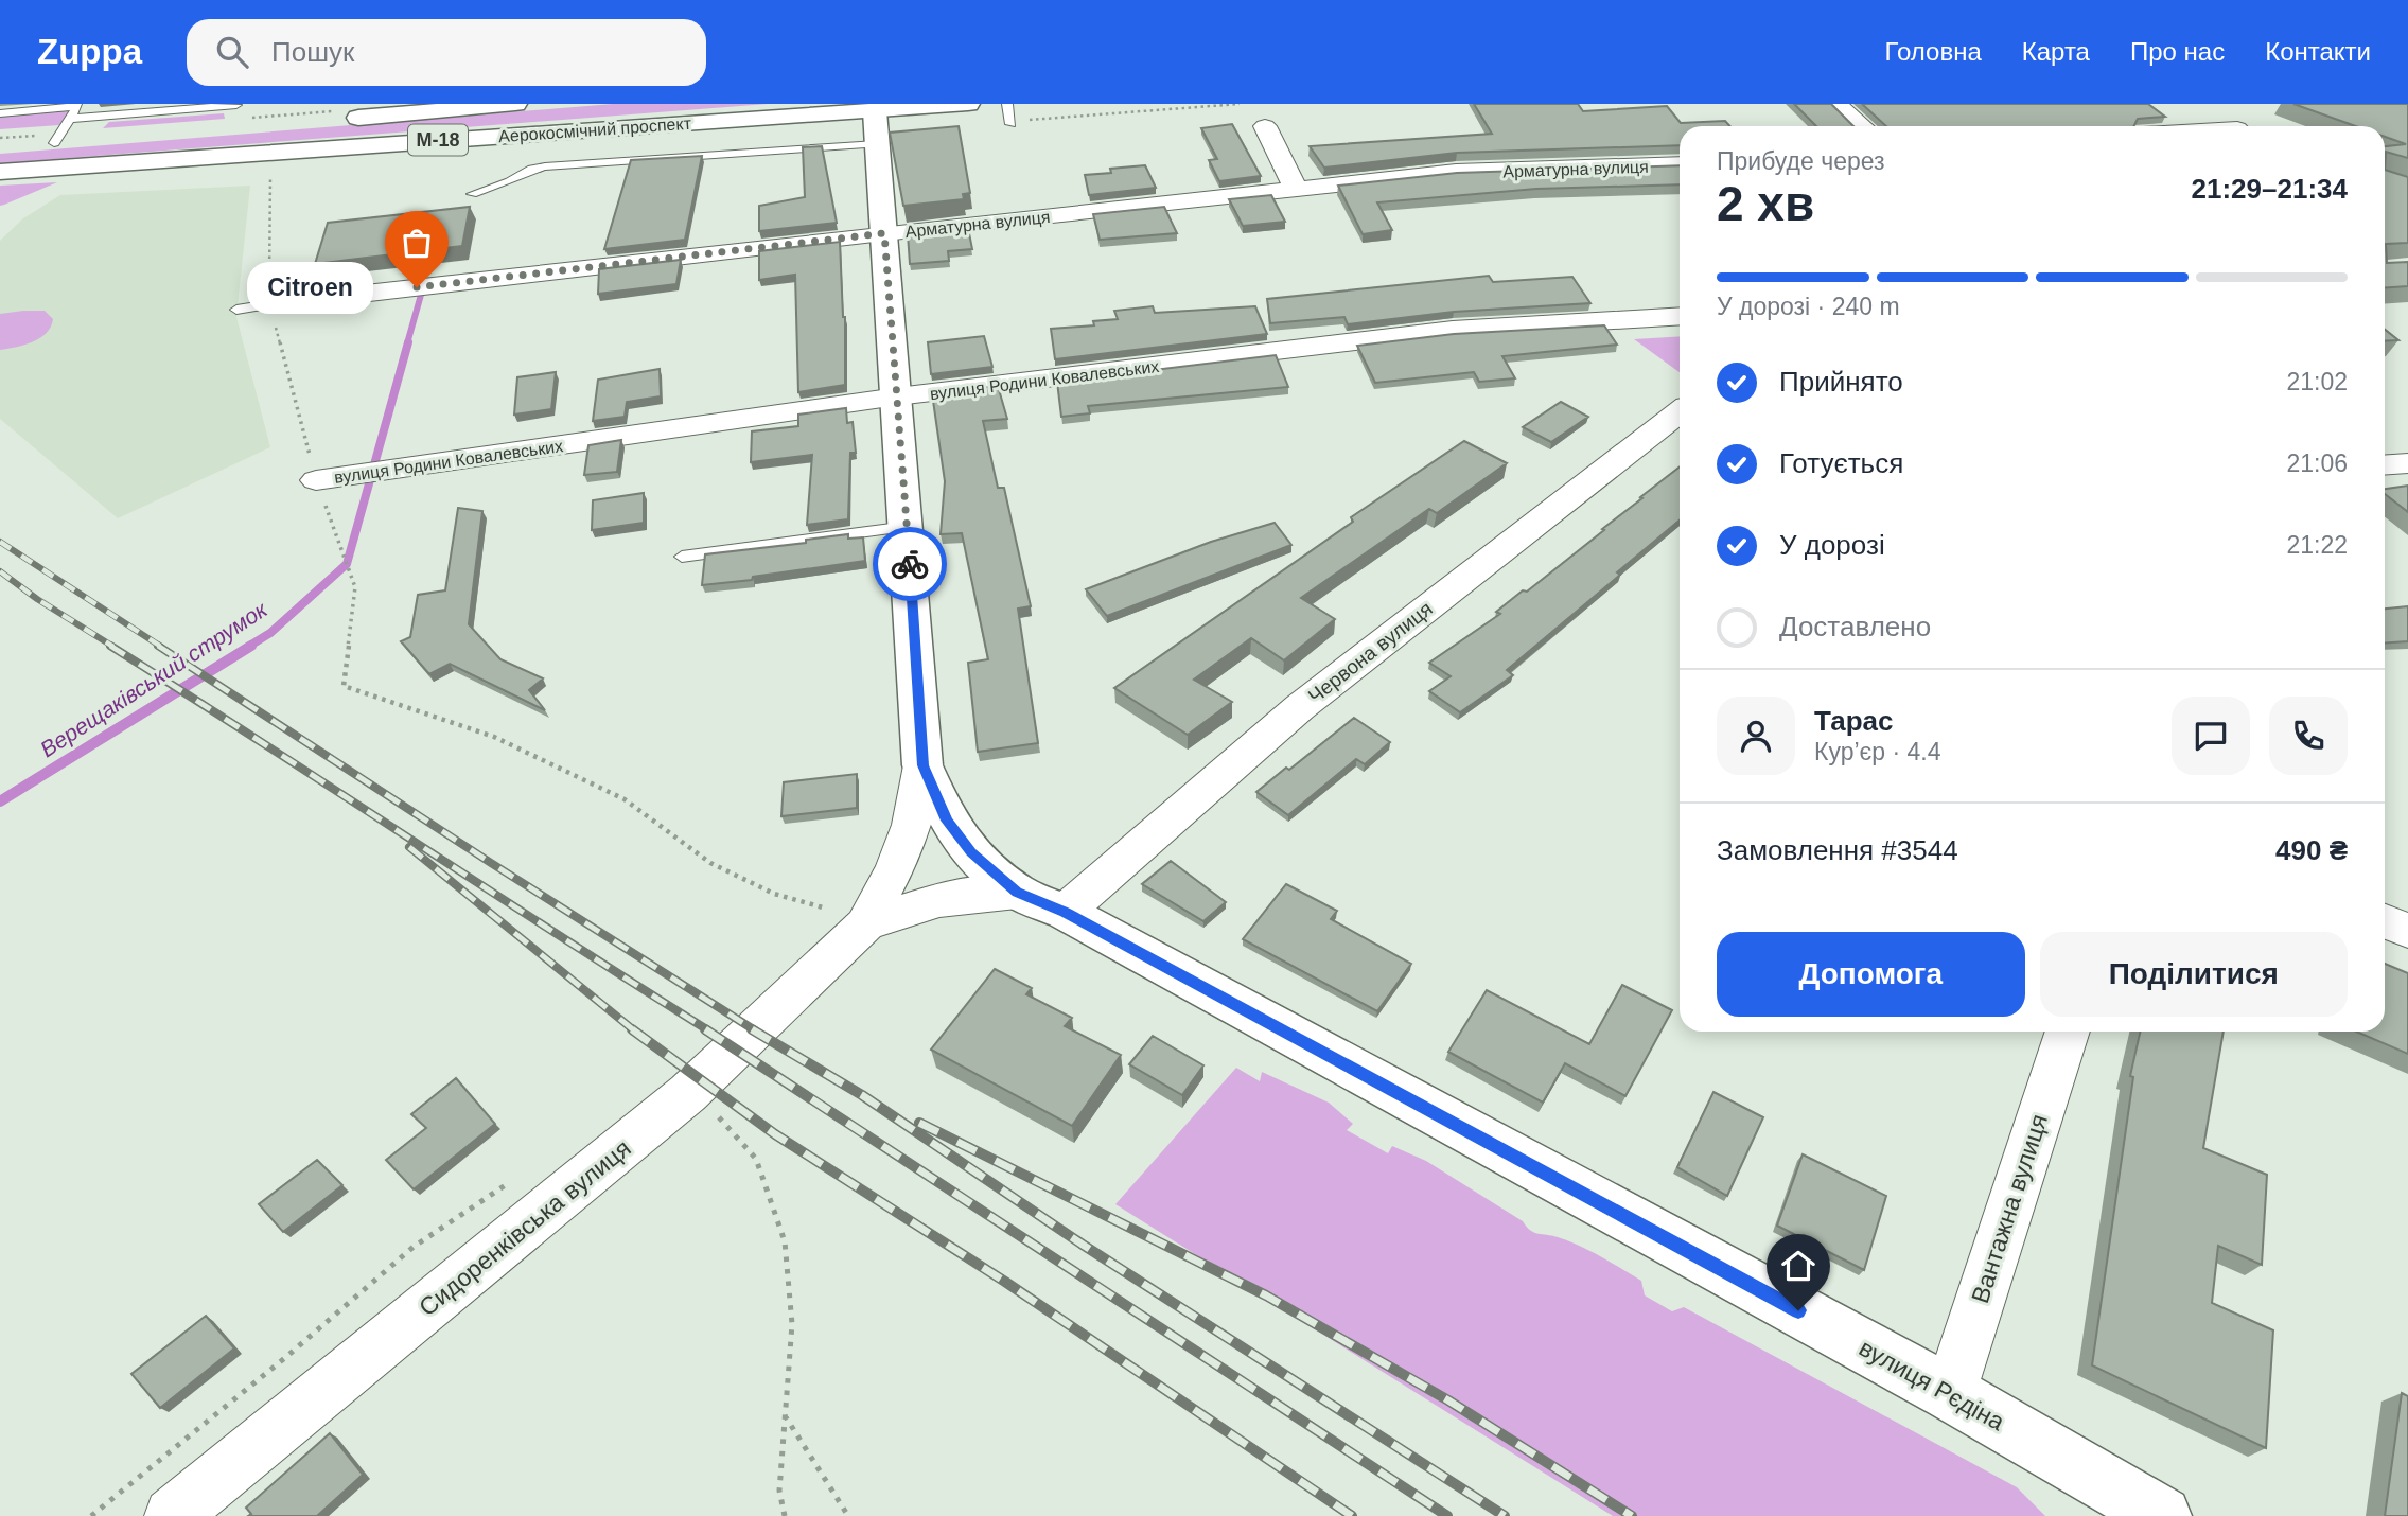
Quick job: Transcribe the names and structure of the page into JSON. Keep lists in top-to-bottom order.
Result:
{
  "streets": {
    "main road": [
      "Аерокосмічний проспект",
      "М-18",
      "Сидоренківська вулиця",
      "вулиця Рєдіна"
    ],
    "street": [
      "Арматурна вулиця",
      "вулиця Родини Ковалевських",
      "Червона вулиця",
      "Вантажна вулиця"
    ]
  },
  "crossings": [
    ["Аерокосмічний проспект", "Сидоренківська вулиця"],
    ["Арматурна вулиця", "Сидоренківська вулиця"],
    ["вулиця Родини Ковалевських", "Сидоренківська вулиця"],
    ["Червона вулиця", "вулиця Рєдіна"],
    ["Вантажна вулиця", "вулиця Рєдіна"],
    ["Сидоренківська вулиця", "вулиця Рєдіна"]
  ],
  "water": ["Верещаківський струмок"],
  "places": ["Citroen"],
  "page": {
    "header": "Zuppa",
    "search": "Пошук",
    "nav": [
      "Головна",
      "Карта",
      "Про нас",
      "Контакти"
    ],
    "heading": ["2 хв", "Прибуде через", "21:29–21:34"],
    "panel": [
      "Тарас",
      "Кур’єр · 4.4",
      "Замовлення #3544",
      "490 ₴"
    ],
    "bar": "У дорозі · 240 m",
    "bubble": "Citroen",
    "list": [
      ["Прийнято", "21:02"],
      ["Готується", "21:06"],
      ["У дорозі", "21:22"],
      "Доставлено"
    ],
    "buttons": ["Допомога", "Поділитися"]
  }
}
